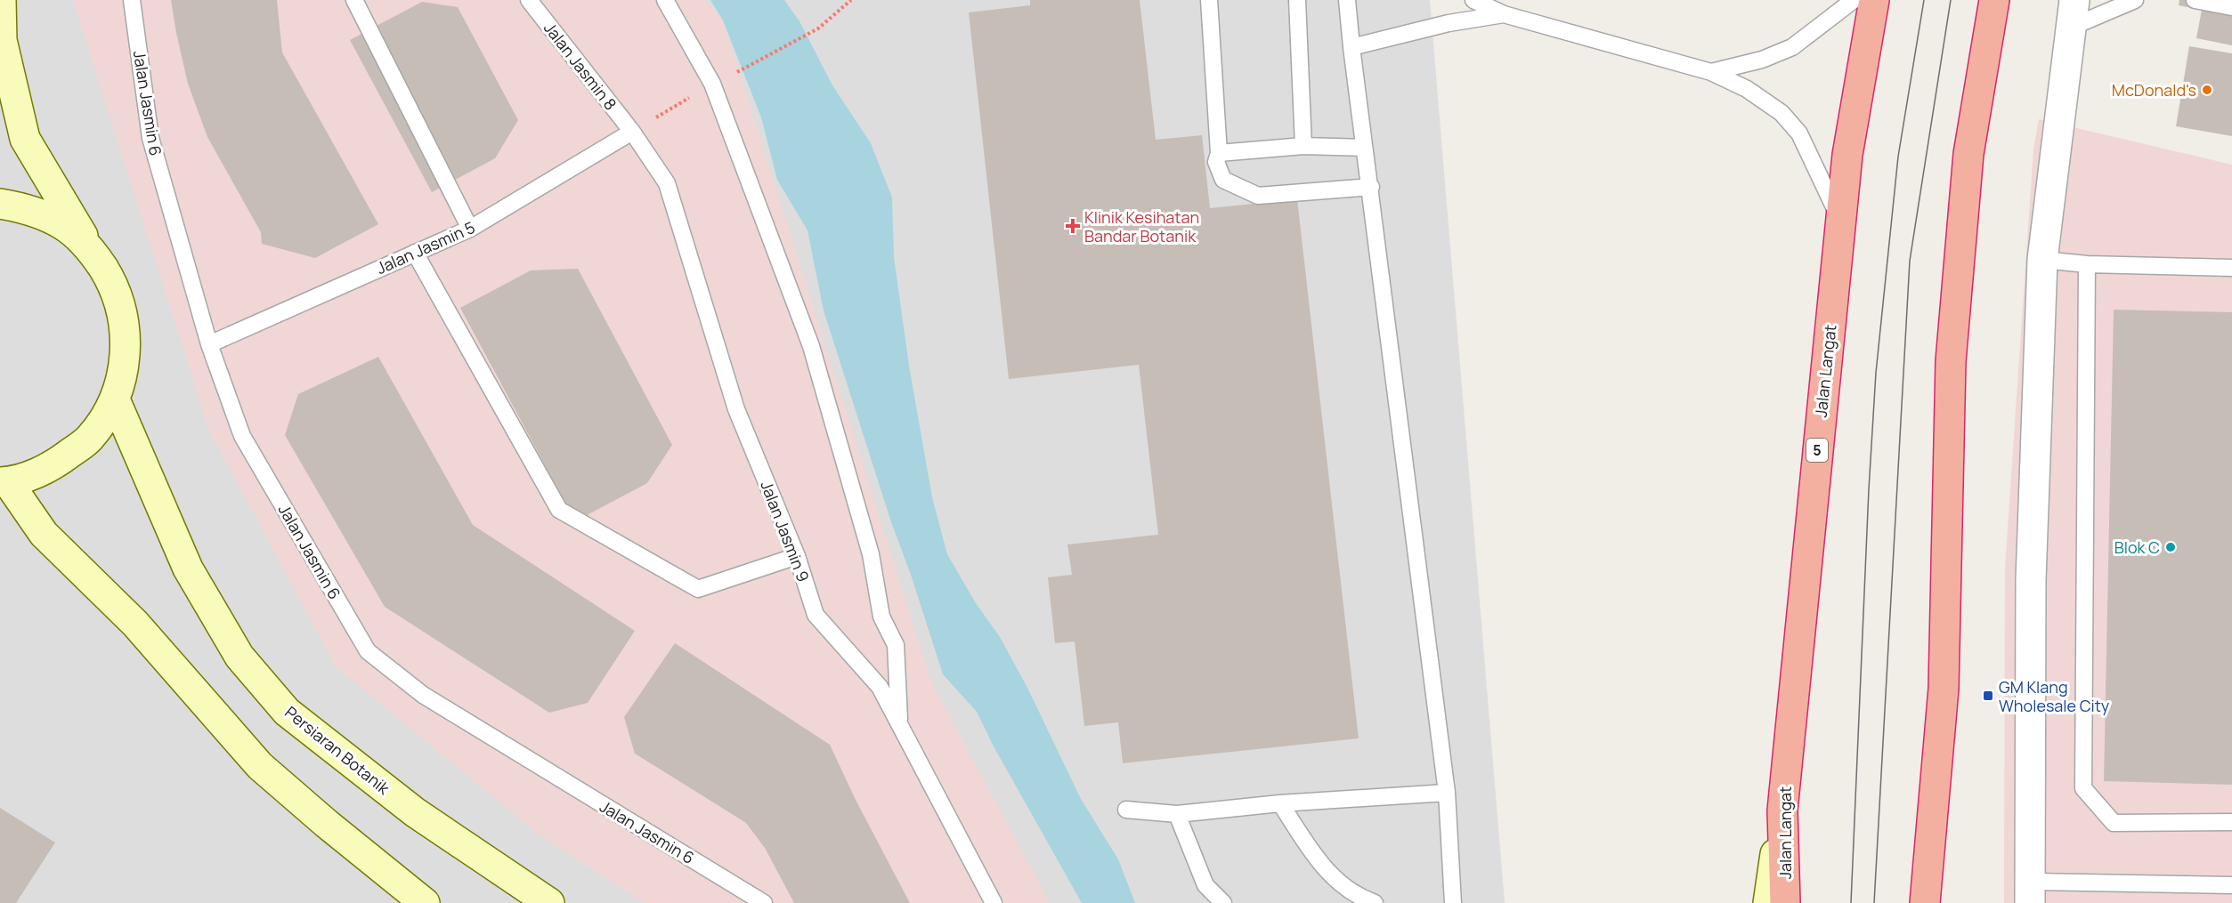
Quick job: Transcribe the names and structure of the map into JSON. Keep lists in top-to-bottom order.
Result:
{
  "streets": {
    "highway": ["Jalan Langat", "5"],
    "main road": ["Persiaran Botanik"],
    "lane": [
      "Jalan Jasmin 8",
      "Jalan Jasmin 6",
      "Jalan Jasmin 5",
      "Jalan Jasmin 9"
    ]
  },
  "crossings": [
    ["Jalan Jasmin 8", "Jalan Jasmin 5"],
    ["Jalan Jasmin 8", "Jalan Jasmin 9"],
    ["Jalan Jasmin 6", "Jalan Jasmin 5"],
    ["Jalan Jasmin 5", "Jalan Jasmin 9"]
  ],
  "places": {
    "other": ["McDonald's", "Blok C"],
    "health": ["Klinik Kesihatan Bandar Botanik"],
    "transit": ["GM Klang Wholesale City"]
  }
}
